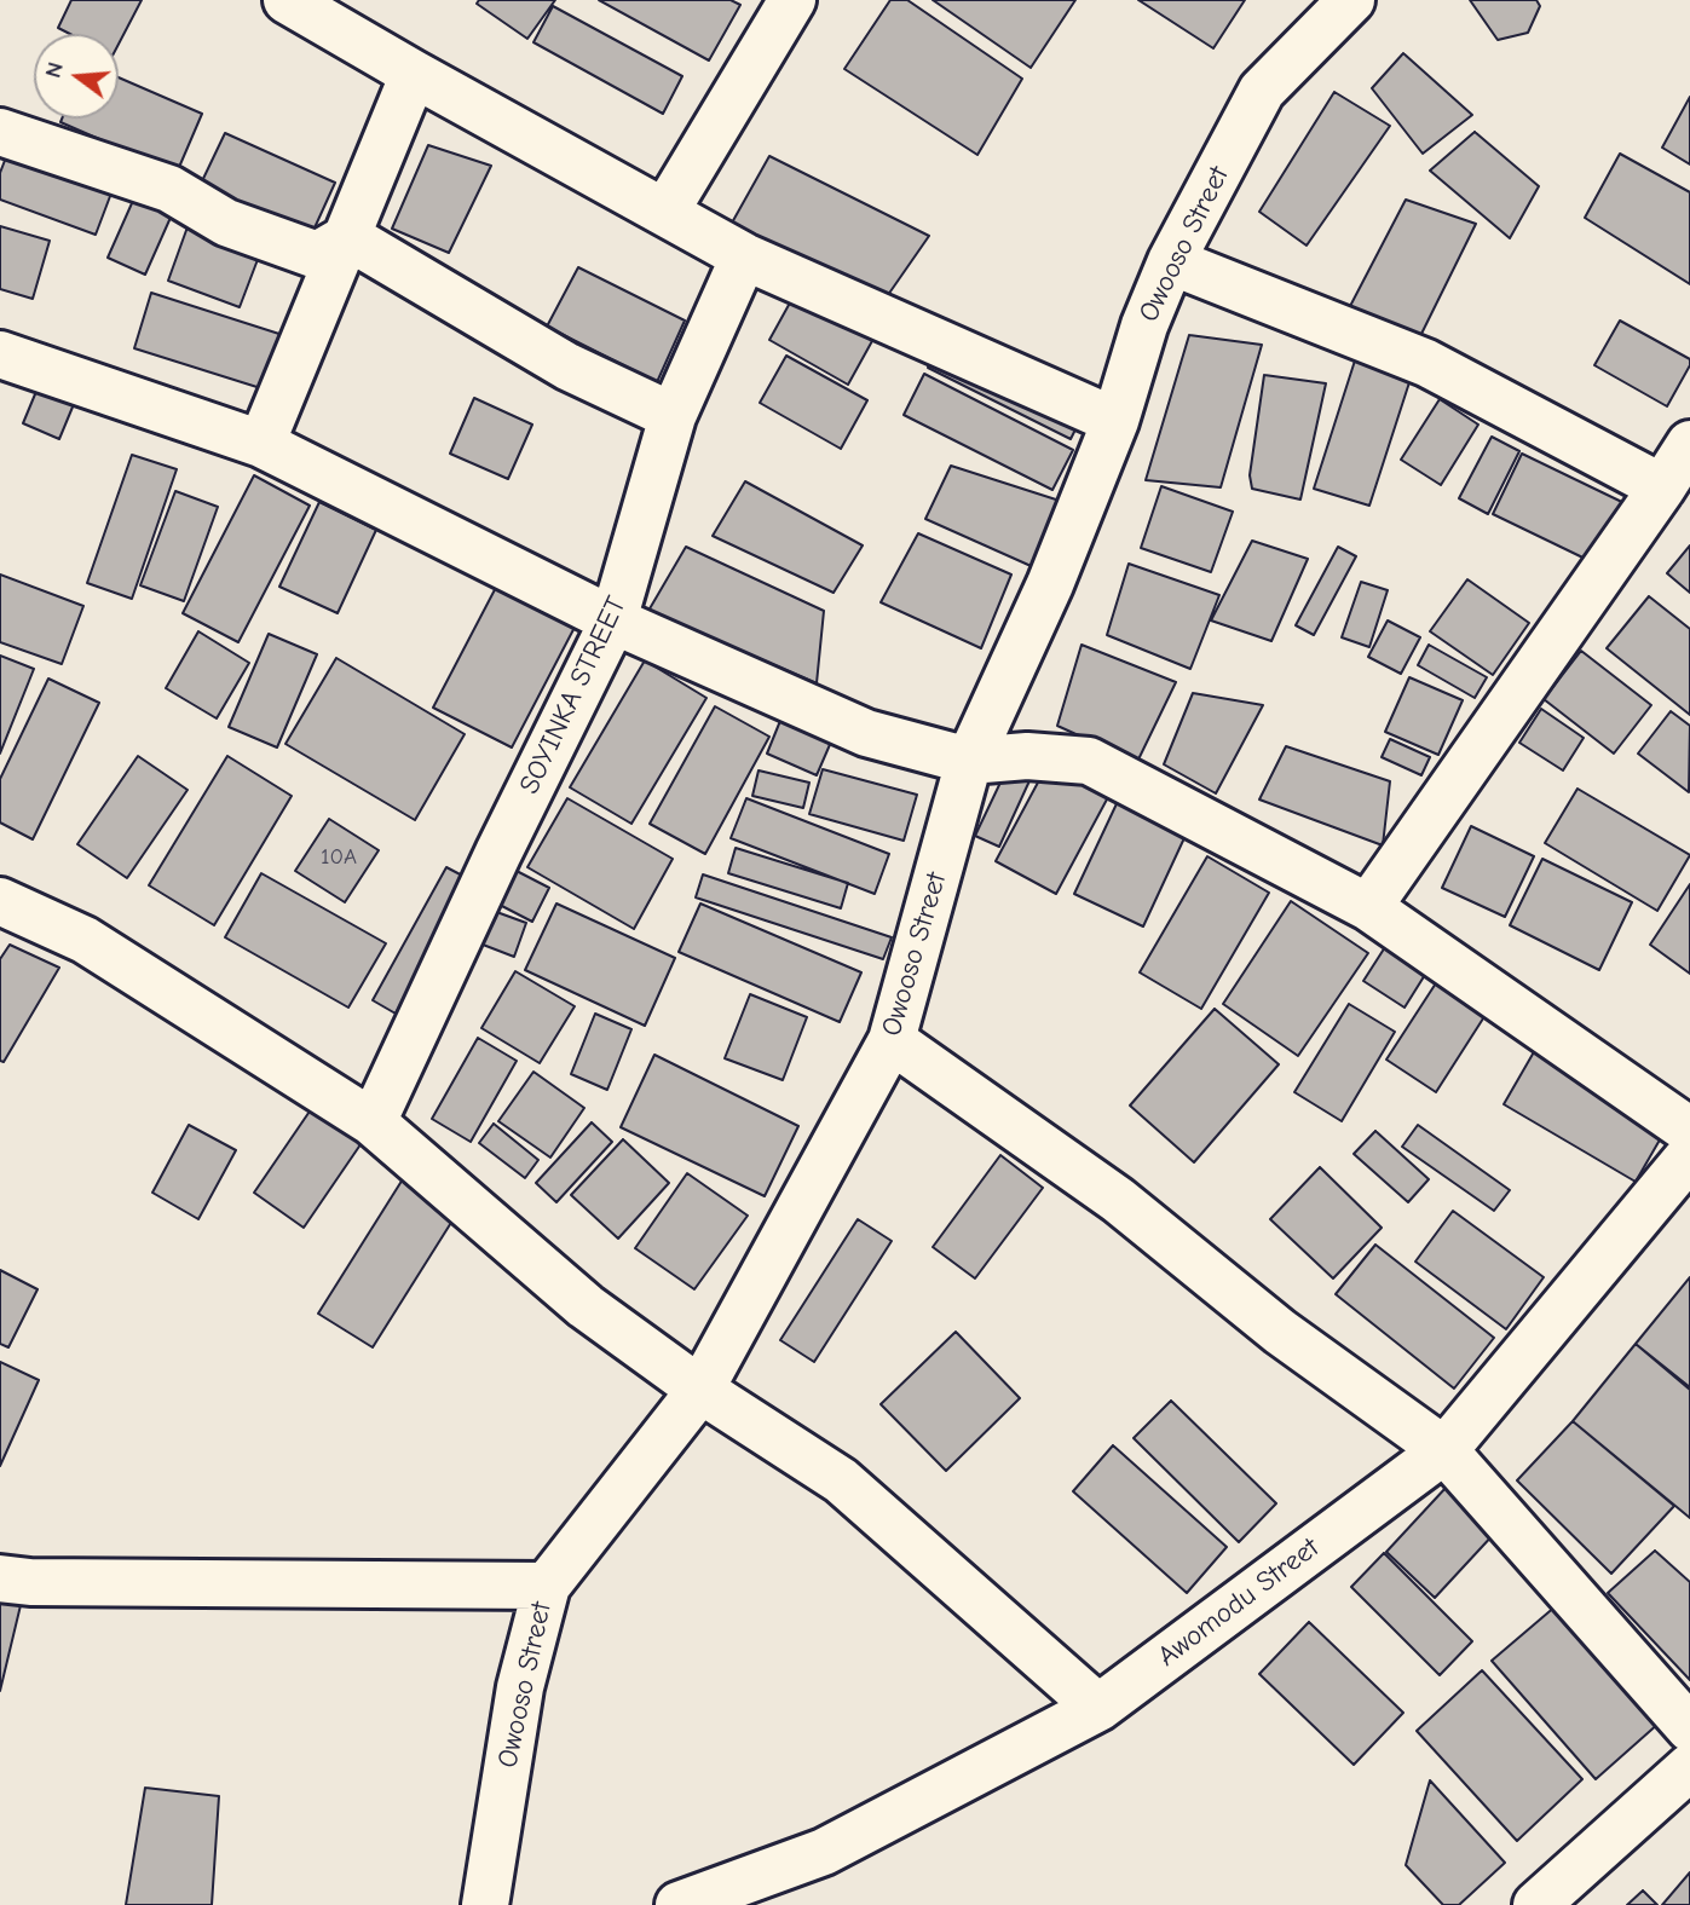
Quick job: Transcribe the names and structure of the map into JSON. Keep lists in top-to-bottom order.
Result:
{
  "streets": {
    "street": ["Owooso Street", "SOYINKA STREET", "Awomodu Street"]
  },
  "house_numbers": ["10A"],
  "north": "left"
}
